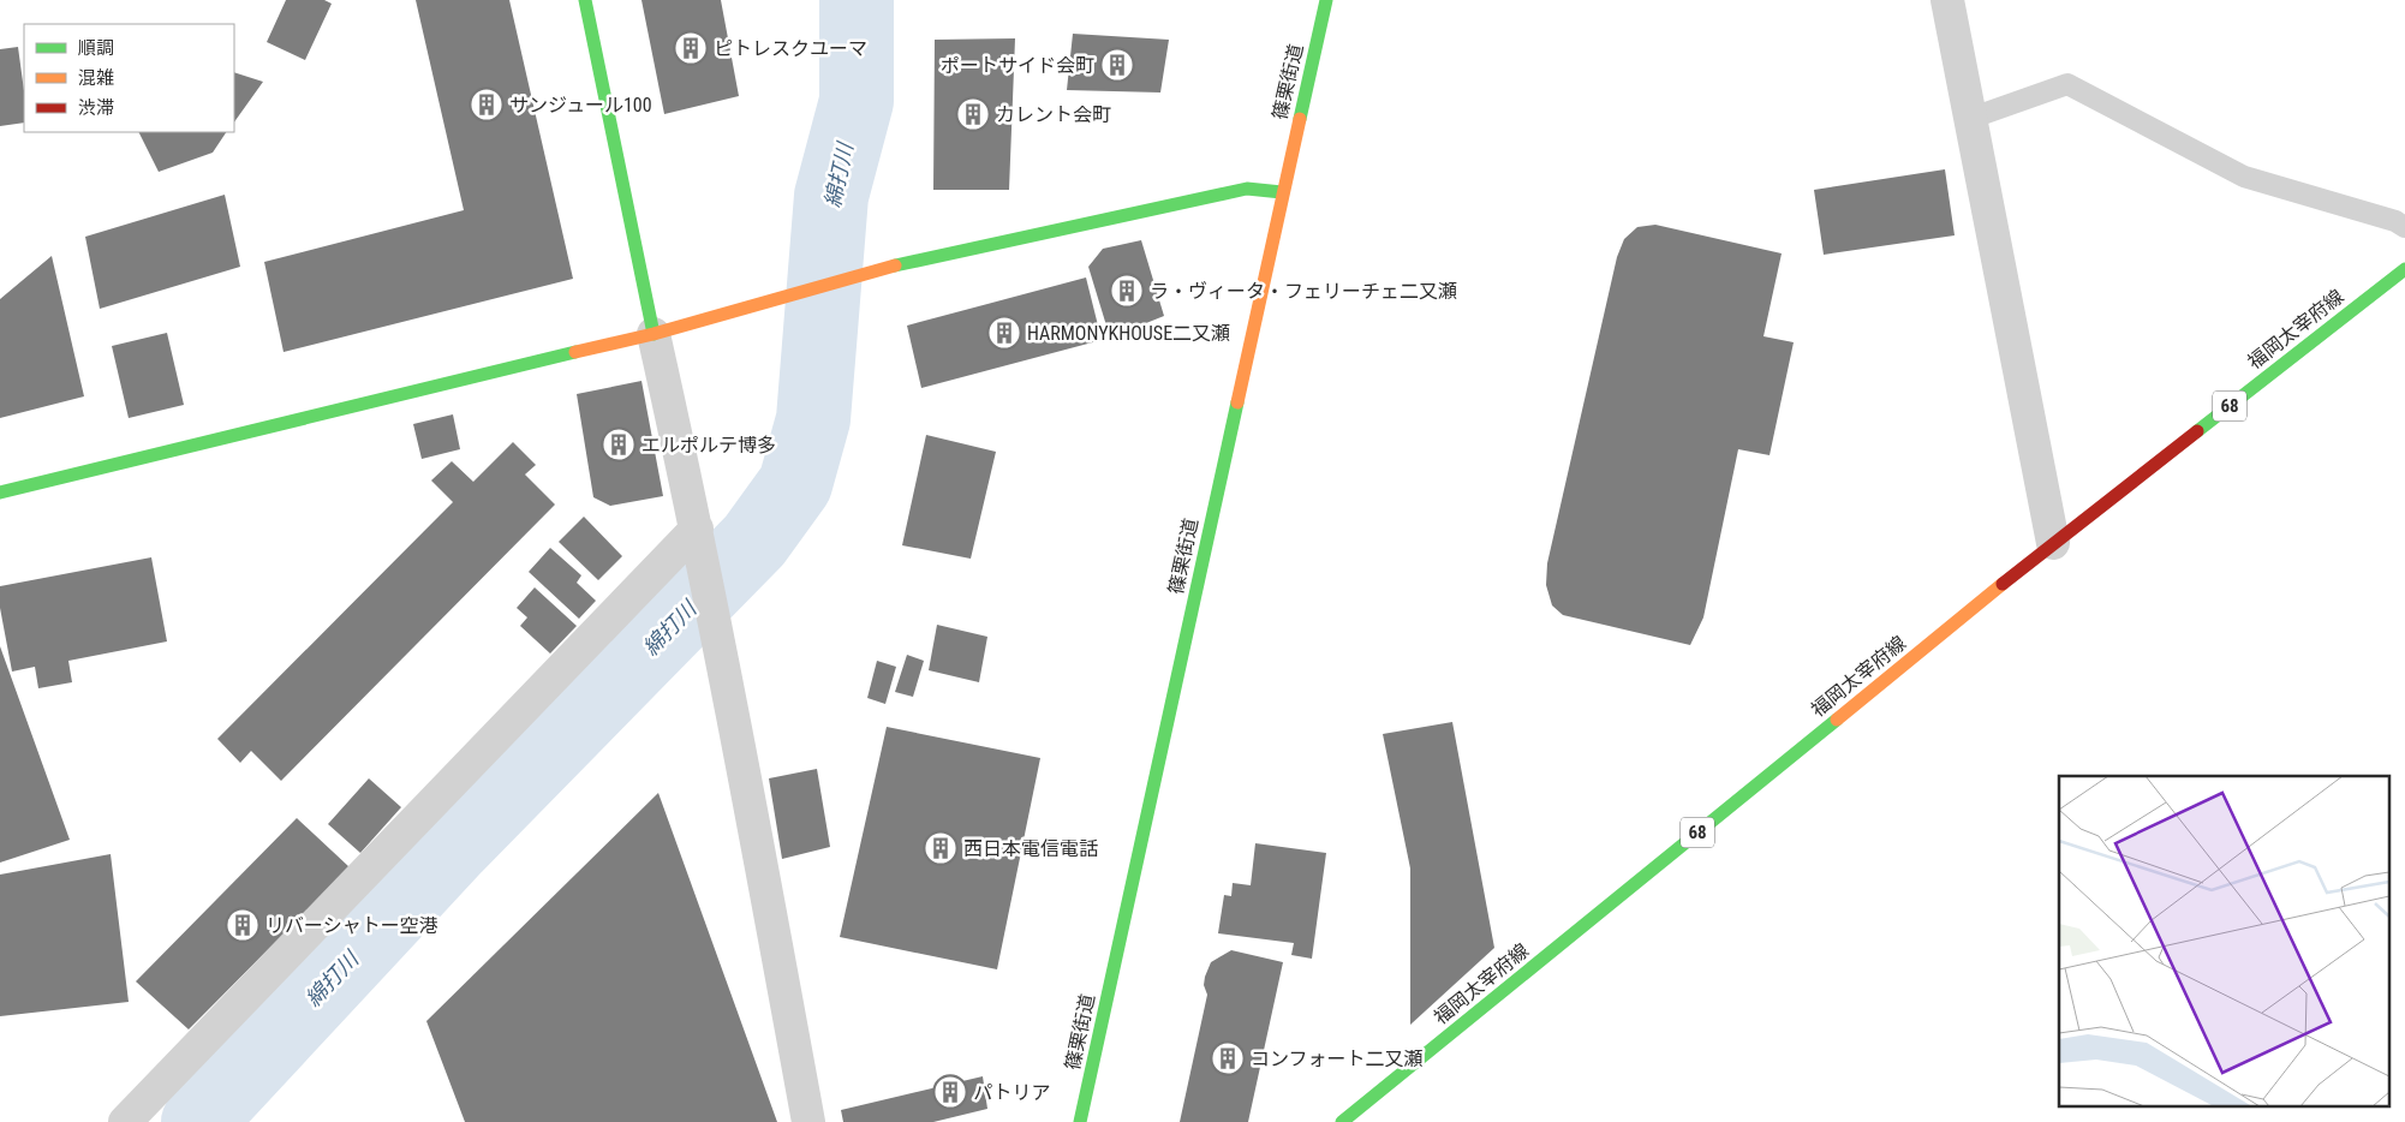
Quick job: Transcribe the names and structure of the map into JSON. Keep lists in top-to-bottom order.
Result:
{
  "streets": {
    "main road": ["篠栗街道", "福岡太宰府線", "68"]
  },
  "water": ["綿打川"],
  "places": {
    "building": [
      "ピトレスクユーマ",
      "ポートサイド会町",
      "サンジュール100",
      "カレント会町",
      "ラ・ヴィータ・フェリーチェ二又瀬",
      "HARMONYKHOUSE二又瀬",
      "エルポルテ博多",
      "西日本電信電話",
      "リバーシャトー空港",
      "コンフォート二又瀬",
      "パトリア"
    ]
  },
  "legend": ["順調", "混雑", "渋滞"]
}
